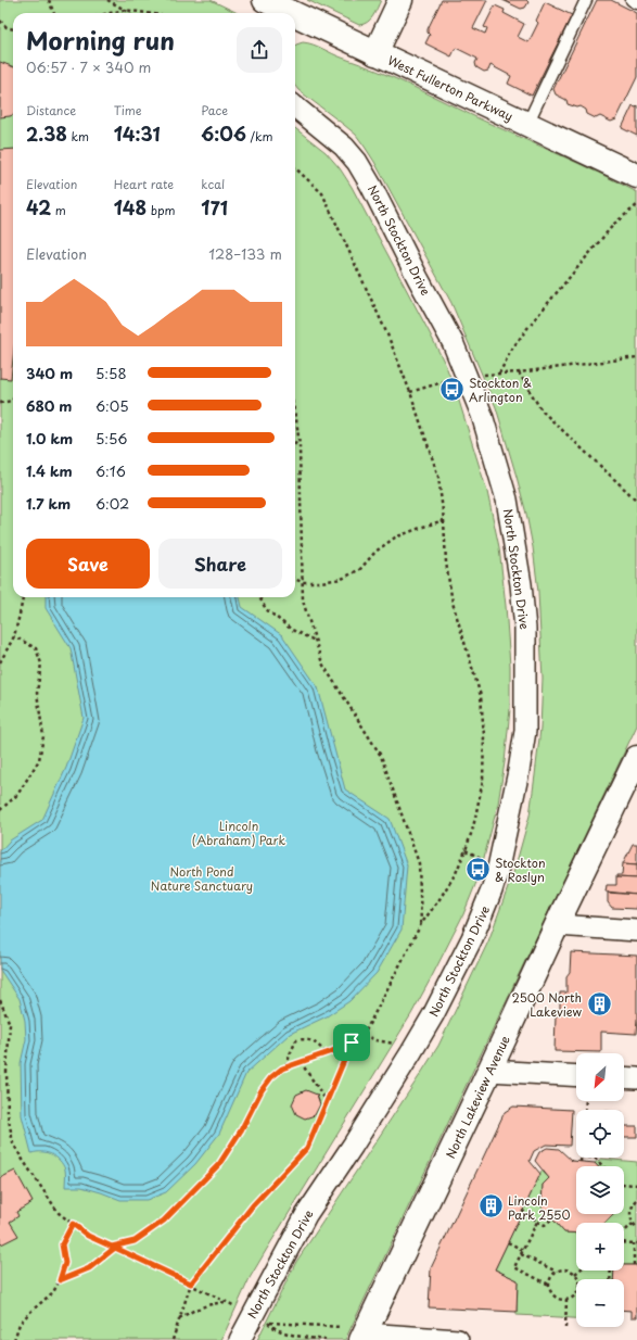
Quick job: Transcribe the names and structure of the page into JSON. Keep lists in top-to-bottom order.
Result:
{
  "streets": {
    "main road": ["West Fullerton Parkway", "North Lakeview Avenue"],
    "street": ["North Stockton Drive"]
  },
  "parks": ["Lincoln (Abraham) Park", "North Pond Nature Sanctuary"],
  "places": {
    "bus stop": ["Stockton & Arlington", "Stockton & Roslyn"],
    "building": ["2500 North Lakeview", "Lincoln Park 2550"]
  },
  "north": "bottom left",
  "page": {
    "heading": ["Morning run", "06:57 · 7 × 340 m"],
    "stats": [
      ["Distance", "2.38 km"],
      ["Time", "14:31"],
      ["Pace", "6:06 /km"],
      ["Elevation", "42 m"],
      ["Heart rate", "148 bpm"],
      ["kcal", "171"]
    ],
    "chart": ["Elevation", "128–133 m"],
    "list": [
      {
        "name": "340 m",
        "note": "5:58"
      },
      {
        "name": "680 m",
        "note": "6:05"
      },
      {
        "name": "1.0 km",
        "note": "5:56"
      },
      {
        "name": "1.4 km",
        "note": "6:16"
      },
      {
        "name": "1.7 km",
        "note": "6:02"
      }
    ],
    "buttons": ["Save", "Share"],
    "map_buttons": ["+", "−"]
  }
}
